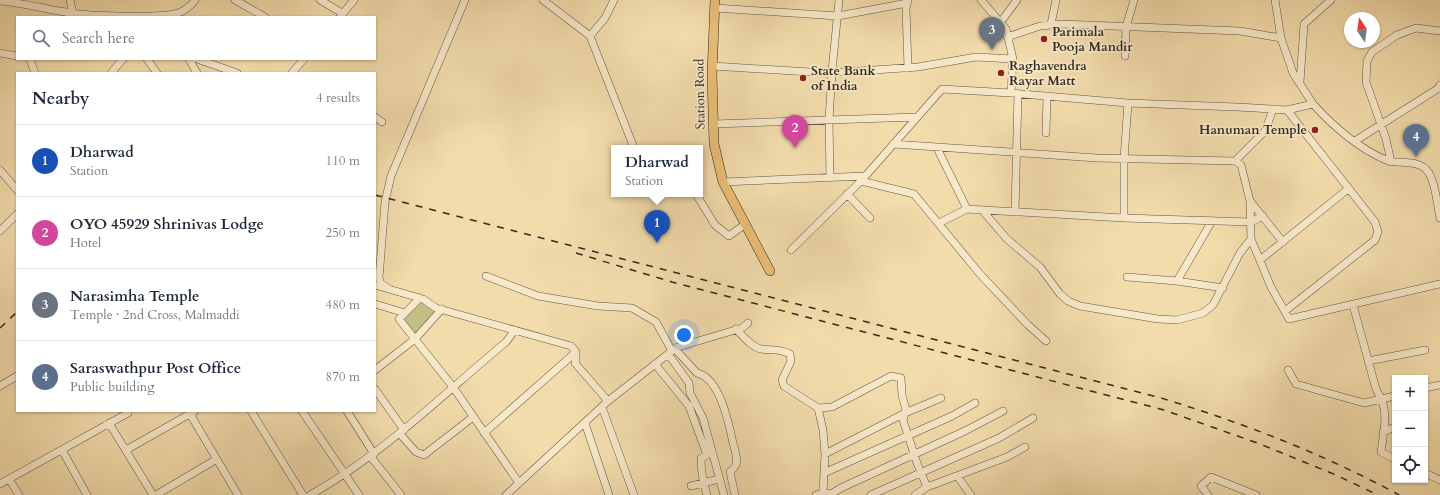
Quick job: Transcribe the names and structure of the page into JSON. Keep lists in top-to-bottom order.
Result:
{
  "streets": {
    "main road": ["Station Road"]
  },
  "places": [
    "Parimala Pooja Mandir",
    "Raghavendra Rayar Matt",
    "State Bank of India",
    "Hanuman Temple"
  ],
  "north": "top",
  "page": {
    "search": "Search here",
    "pins": [
      "3",
      "2",
      "4",
      "1"
    ],
    "heading": ["Nearby", "4 results"],
    "list": [
      {
        "mark": "1",
        "name": "Dharwad",
        "note": "Station",
        "value": "110 m"
      },
      {
        "mark": "2",
        "name": "OYO 45929 Shrinivas Lodge",
        "note": "Hotel",
        "value": "250 m"
      },
      {
        "mark": "3",
        "name": "Narasimha Temple",
        "note": "Temple · 2nd Cross, Malmaddi",
        "value": "480 m"
      },
      {
        "mark": "4",
        "name": "Saraswathpur Post Office",
        "note": "Public building",
        "value": "870 m"
      }
    ],
    "popup": ["Dharwad", "Station"],
    "map_buttons": ["+", "−"]
  }
}
